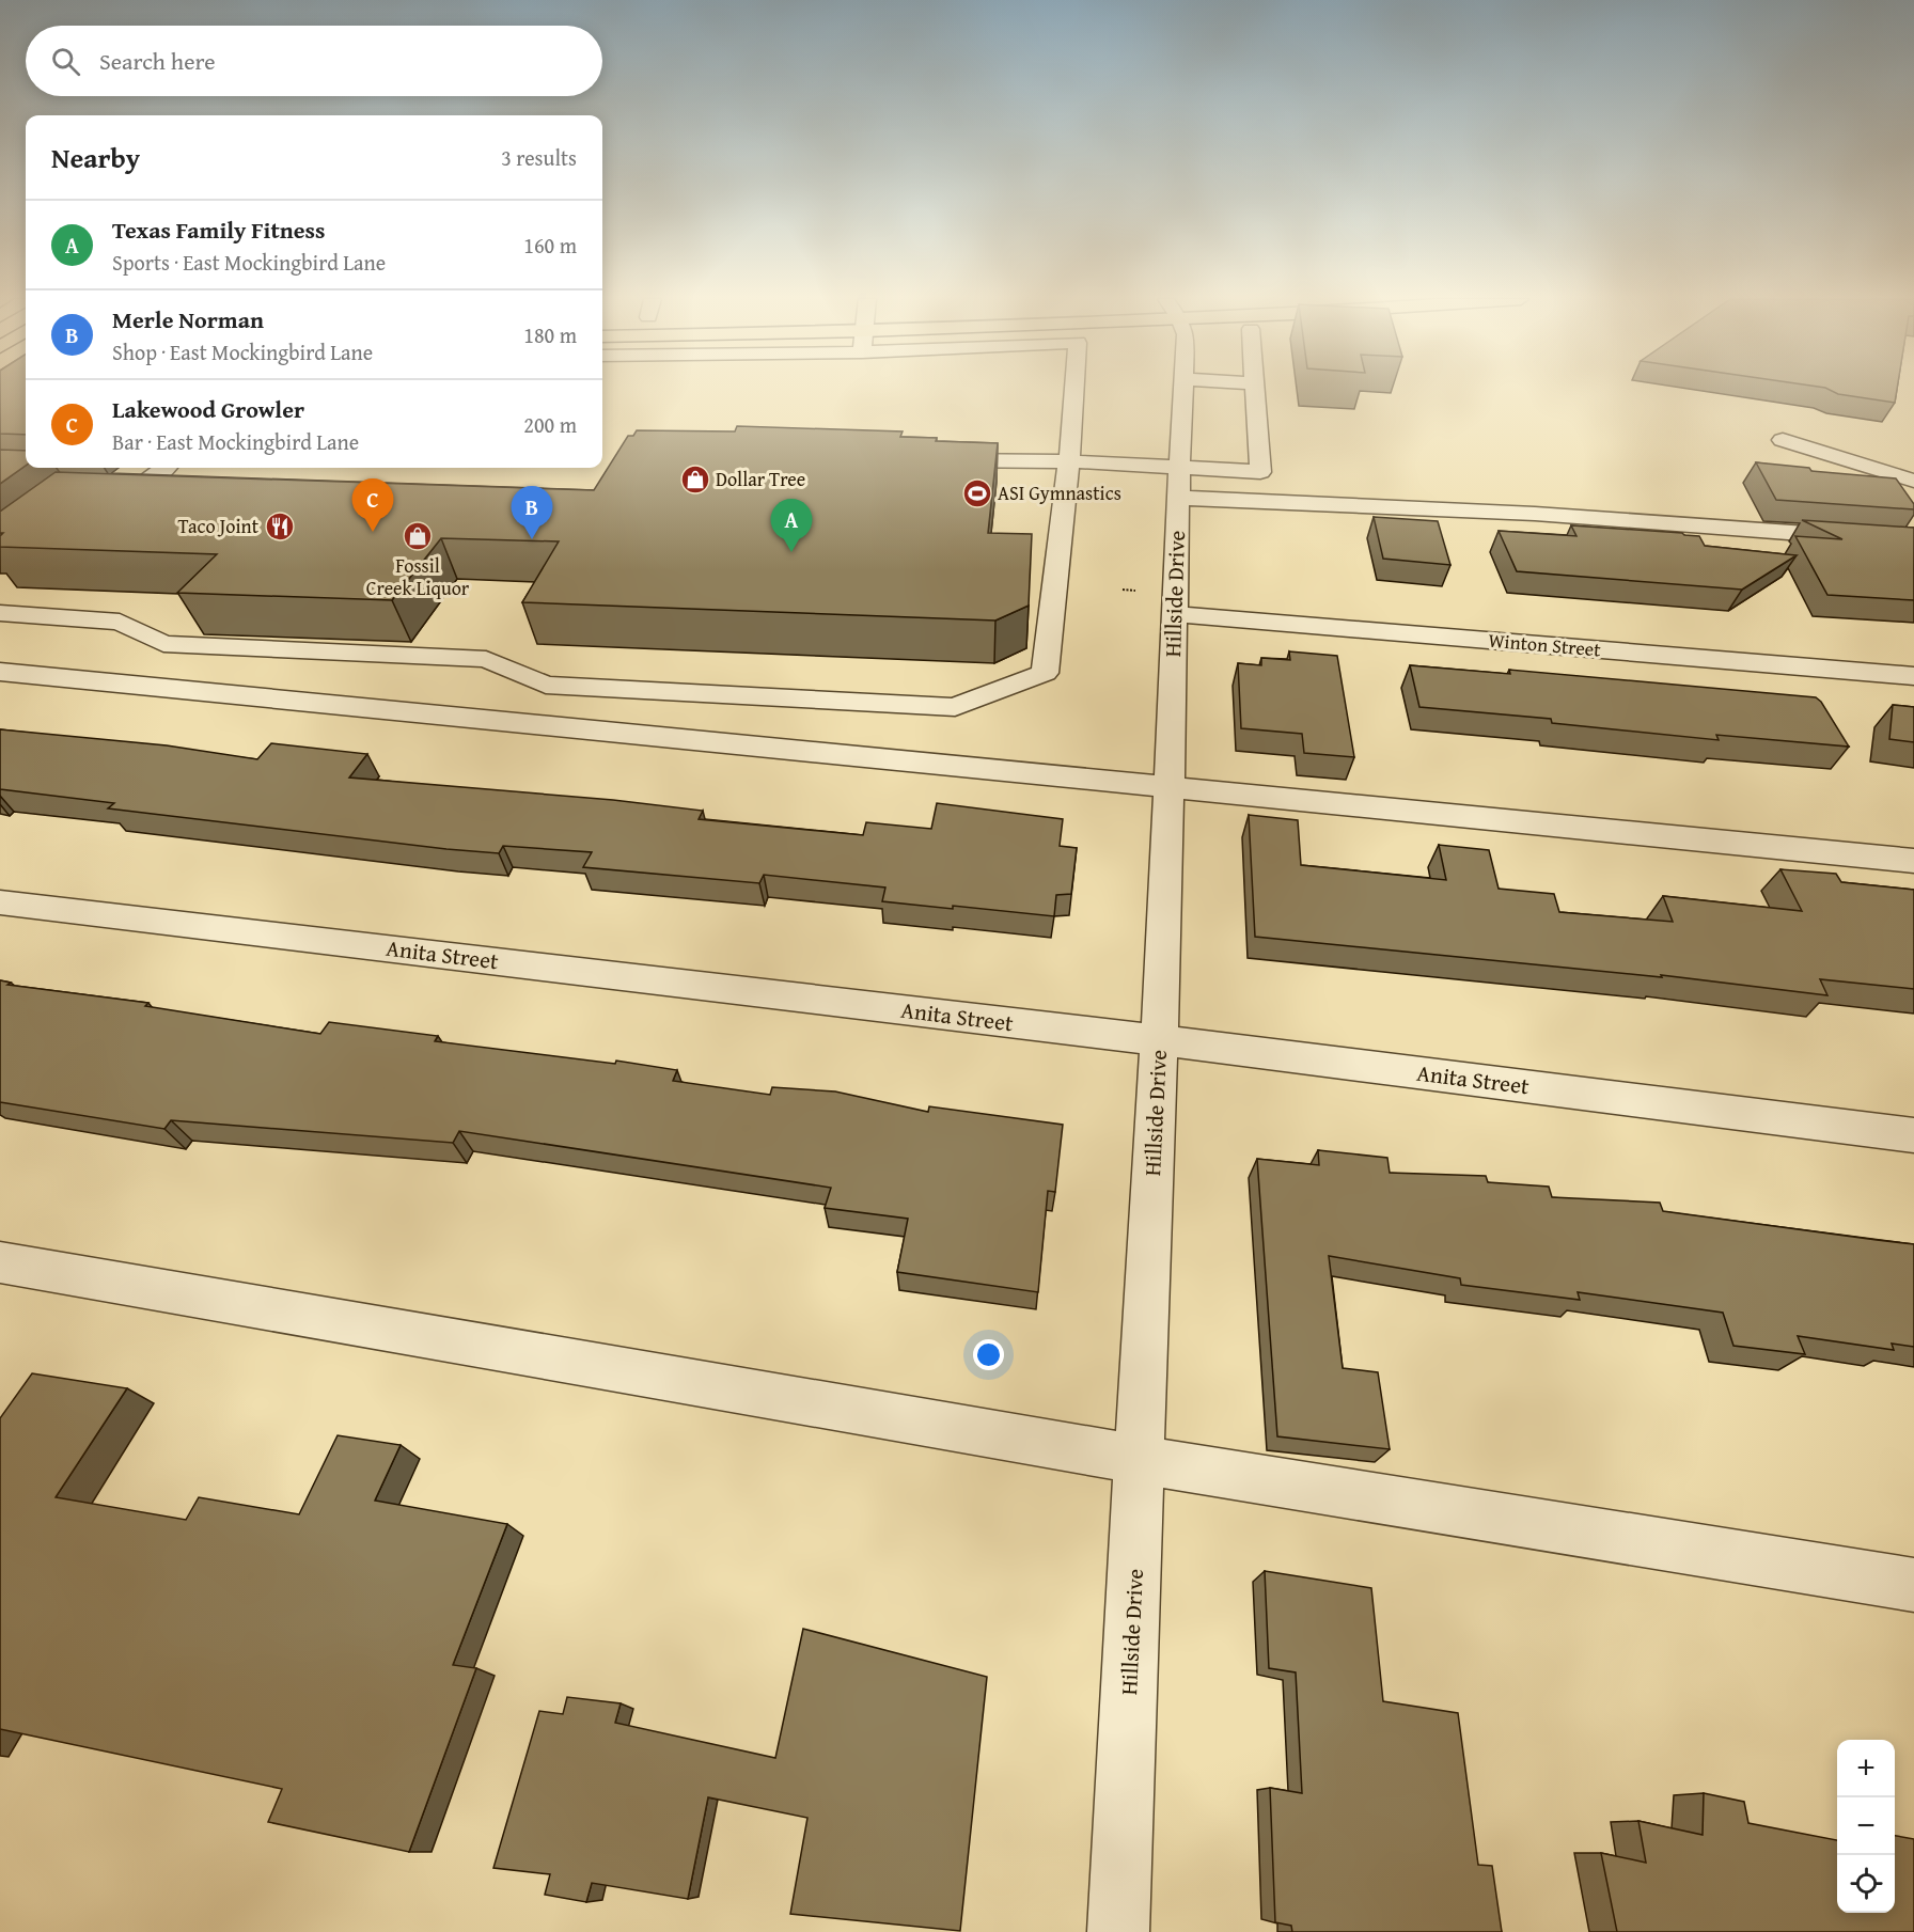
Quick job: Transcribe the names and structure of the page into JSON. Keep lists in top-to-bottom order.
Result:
{
  "streets": {
    "street": ["Hillside Drive", "Winton Street", "Anita Street"]
  },
  "crossings": [
    ["Hillside Drive", "Winton Street"],
    ["Hillside Drive", "Anita Street"]
  ],
  "places": {
    "shop": ["Dollar Tree", "Fossil Creek Liquor"],
    "sports": ["ASI Gymnastics"],
    "restaurant": ["Taco Joint"]
  },
  "page": {
    "search": "Search here",
    "heading": ["Nearby", "3 results"],
    "list": [
      {
        "mark": "A",
        "name": "Texas Family Fitness",
        "note": "Sports · East Mockingbird Lane",
        "value": "160 m"
      },
      {
        "mark": "B",
        "name": "Merle Norman",
        "note": "Shop · East Mockingbird Lane",
        "value": "180 m"
      },
      {
        "mark": "C",
        "name": "Lakewood Growler",
        "note": "Bar · East Mockingbird Lane",
        "value": "200 m"
      }
    ],
    "pins": ["C", "B", "A"],
    "map_buttons": ["+", "−"]
  }
}
